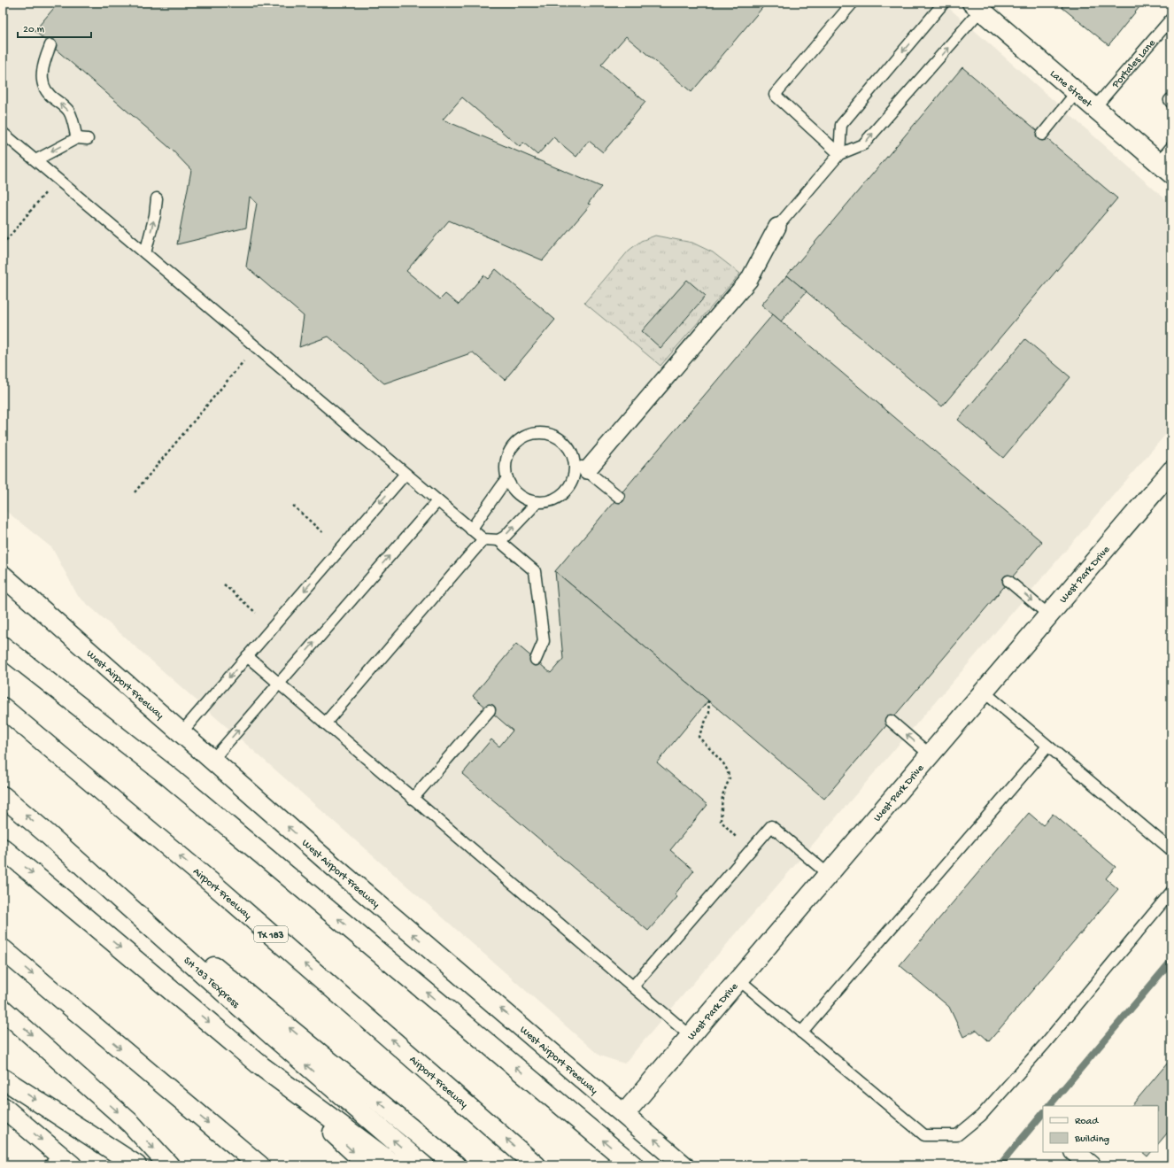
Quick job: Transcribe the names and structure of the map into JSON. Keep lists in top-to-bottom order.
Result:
{
  "streets": {
    "main road": [
      "Lane Street",
      "West Park Drive",
      "West Airport Freeway",
      "Airport Freeway",
      "TX 183",
      "SH 183 TEXpress"
    ],
    "lane": ["Portales Lane"]
  },
  "crossings": [
    ["Portales Lane", "Lane Street"],
    ["West Park Drive", "West Airport Freeway"]
  ],
  "legend": ["Road", "Building"],
  "scale_bar": "20 m"
}
